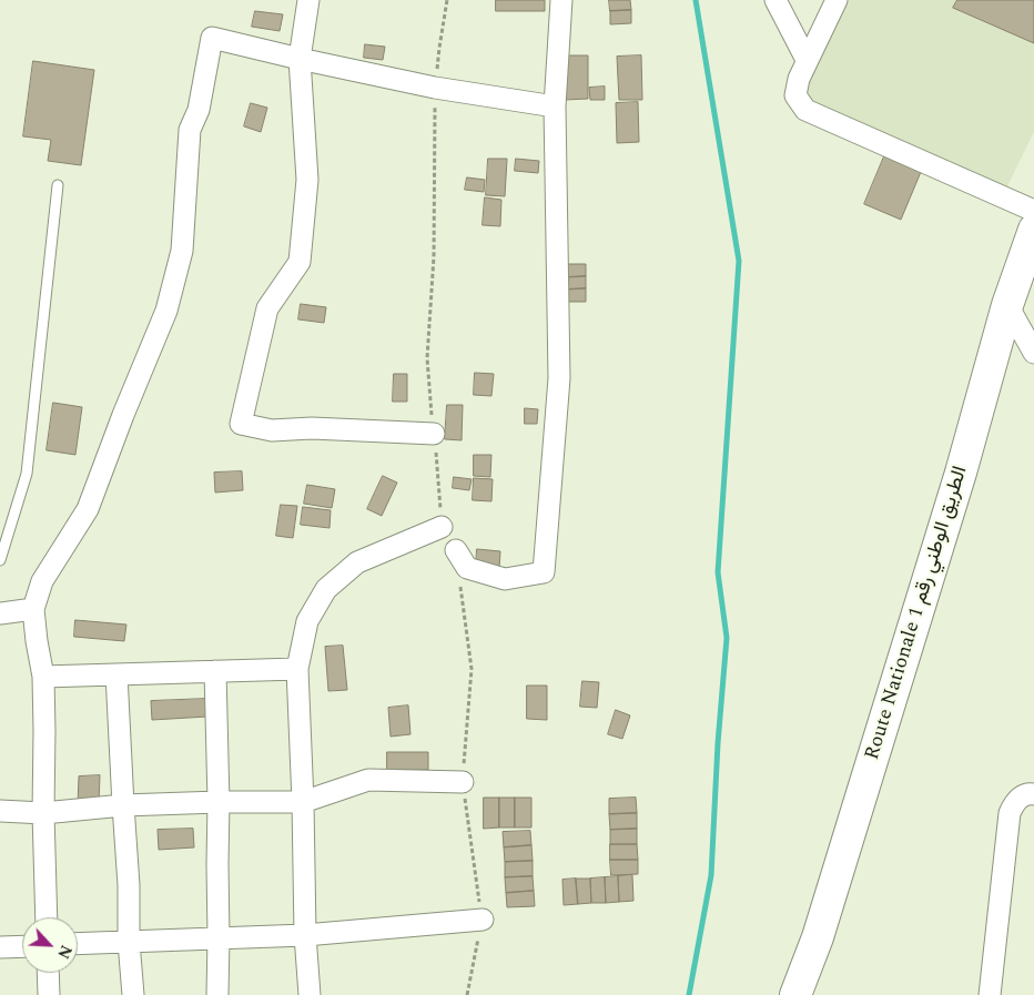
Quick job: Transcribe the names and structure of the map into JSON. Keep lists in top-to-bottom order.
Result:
{
  "streets": {
    "highway": ["Route Nationale الطريق الوطني رقم 1"]
  },
  "north": "bottom right"
}
